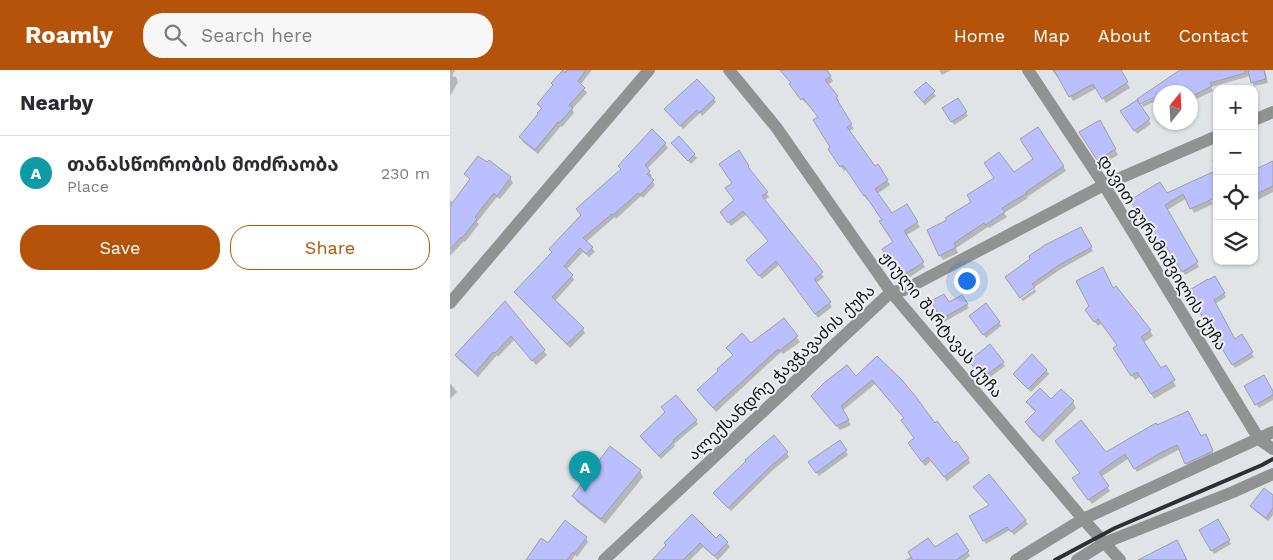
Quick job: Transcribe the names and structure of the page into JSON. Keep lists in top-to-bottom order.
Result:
{
  "streets": {
    "street": ["დავით გურამიშვილის ქუჩა", "ჟიული შარტავას ქუჩა", "ალექსანდრე ჭავჭავაძის ქუჩა"]
  },
  "crossings": [
    ["დავით გურამიშვილის ქუჩა", "ალექსანდრე ჭავჭავაძის ქუჩა"],
    ["ჟიული შარტავას ქუჩა", "ალექსანდრე ჭავჭავაძის ქუჩა"]
  ],
  "north": "top",
  "page": {
    "header": "Roamly",
    "search": "Search here",
    "nav": [
      "Home",
      "Map",
      "About",
      "Contact"
    ],
    "heading": "Nearby",
    "map_buttons": ["+", "−"],
    "list": [
      {
        "mark": "A",
        "name": "თანასწორობის მოძრაობა",
        "note": "Place",
        "value": "230 m"
      }
    ],
    "buttons": ["Save", "Share"],
    "pins": "A"
  }
}
